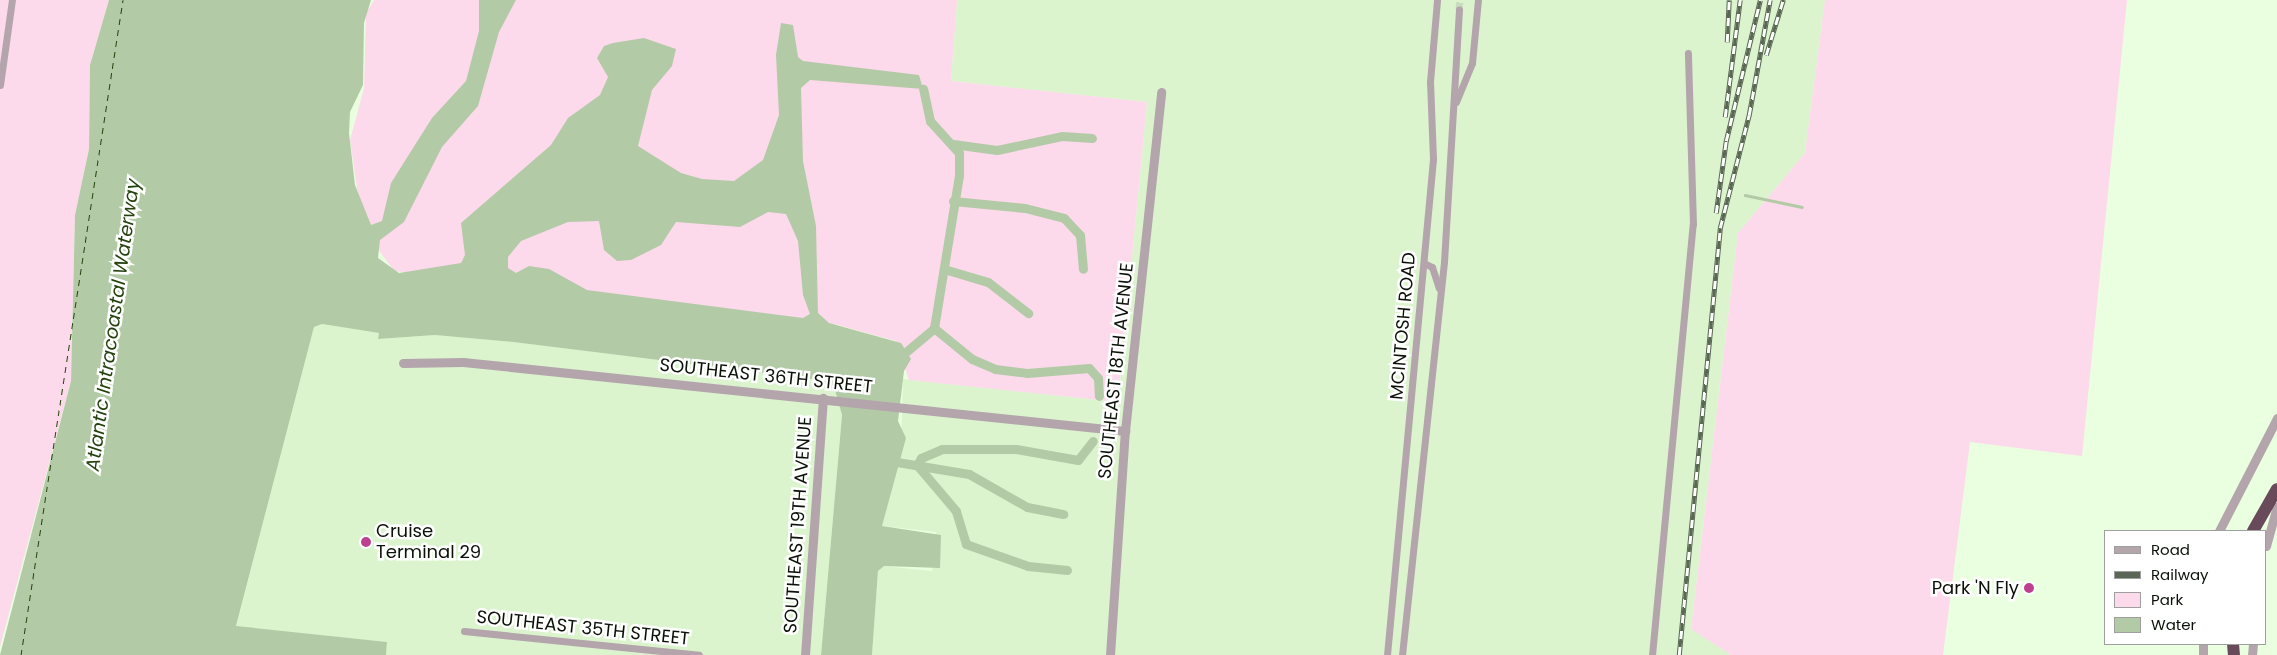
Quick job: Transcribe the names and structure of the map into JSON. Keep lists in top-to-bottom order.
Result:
{
  "streets": {
    "street": [
      "MCINTOSH ROAD",
      "SOUTHEAST 18TH AVENUE",
      "SOUTHEAST 36TH STREET",
      "SOUTHEAST 19TH AVENUE",
      "SOUTHEAST 35TH STREET"
    ]
  },
  "crossings": [
    ["SOUTHEAST 18TH AVENUE", "SOUTHEAST 36TH STREET"],
    ["SOUTHEAST 36TH STREET", "SOUTHEAST 19TH AVENUE"]
  ],
  "water": ["Atlantic Intracoastal Waterway"],
  "places": ["Cruise Terminal 29", "Park 'N Fly"],
  "legend": [
    "Road",
    "Railway",
    "Park",
    "Water"
  ]
}
